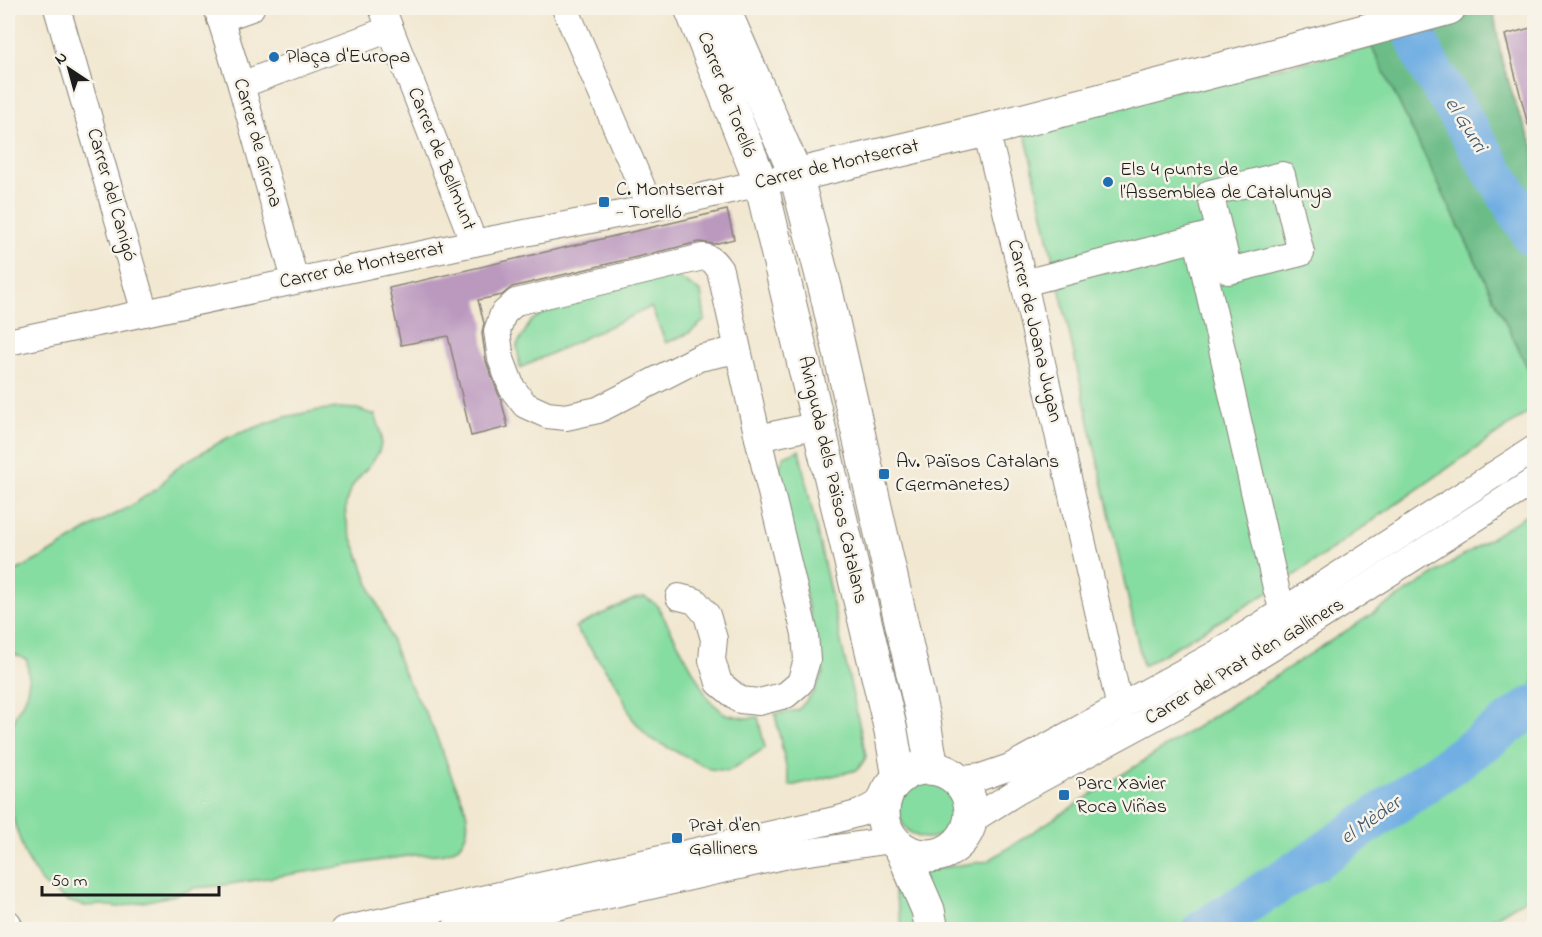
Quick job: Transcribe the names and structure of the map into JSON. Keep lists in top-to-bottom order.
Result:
{
  "streets": {
    "street": [
      "Carrer de Torelló",
      "Carrer de Girona",
      "Carrer de Bellmunt",
      "Carrer de Montserrat",
      "Carrer del Canigó",
      "Carrer de Joana Jugan",
      "Avinguda dels Països Catalans",
      "Carrer del Prat d'en Galliners"
    ]
  },
  "crossings": [
    ["Carrer de Torelló", "Carrer de Montserrat"],
    ["Carrer de Torelló", "Avinguda dels Països Catalans"],
    ["Carrer de Girona", "Carrer de Montserrat"],
    ["Carrer de Bellmunt", "Carrer de Montserrat"],
    ["Carrer de Montserrat", "Carrer del Canigó"],
    ["Carrer de Montserrat", "Carrer de Joana Jugan"],
    ["Carrer de Montserrat", "Avinguda dels Països Catalans"],
    ["Carrer de Joana Jugan", "Carrer del Prat d'en Galliners"],
    ["Avinguda dels Països Catalans", "Carrer del Prat d'en Galliners"]
  ],
  "water": ["el Gurri", "el Mèder"],
  "places": {
    "other": ["Plaça d'Europa", "Els 4 punts de l’Assemblea de Catalunya"],
    "transit": [
      "C. Montserrat - Torelló",
      "Av. Països Catalans (Germanetes)",
      "Parc Xavier Roca Viñas",
      "Prat d'en Galliners"
    ]
  },
  "scale_bar": "50 m",
  "north": "top left"
}
